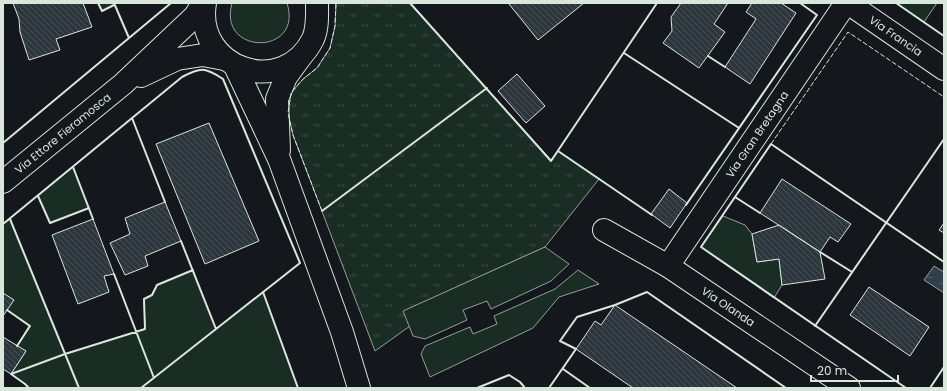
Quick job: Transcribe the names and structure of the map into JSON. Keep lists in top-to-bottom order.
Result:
{
  "streets": {
    "street": [
      "Via Francia",
      "Via Ettore Fieramosca",
      "Via Gran Bretagna",
      "Via Olanda"
    ]
  },
  "crossings": [
    ["Via Francia", "Via Gran Bretagna"],
    ["Via Gran Bretagna", "Via Olanda"]
  ],
  "scale_bar": "20 m"
}
